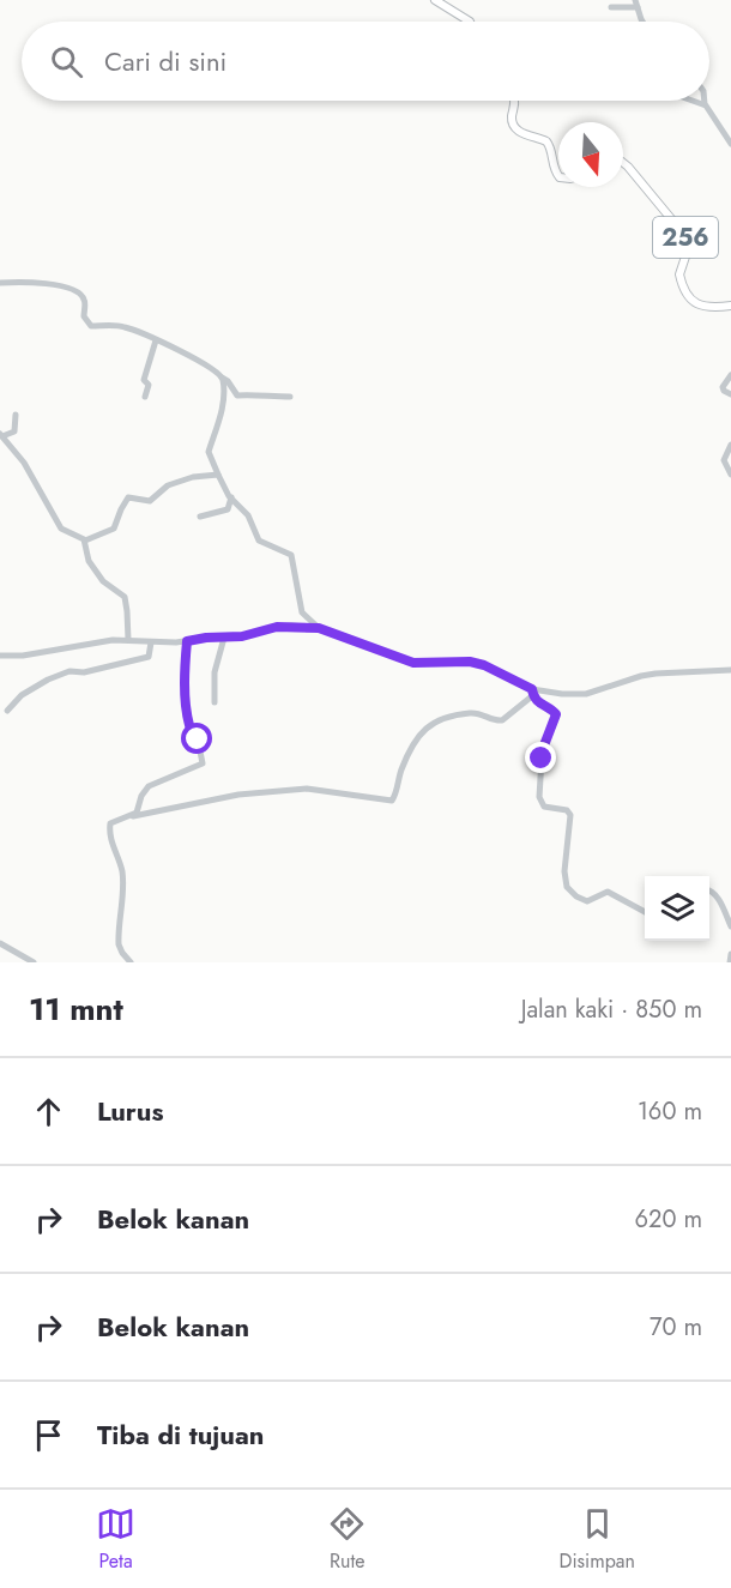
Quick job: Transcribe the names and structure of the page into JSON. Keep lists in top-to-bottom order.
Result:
{
  "streets": {
    "main road": ["256"]
  },
  "north": "bottom",
  "page": {
    "search": "Cari di sini",
    "heading": ["11 mnt", "Jalan kaki · 850 m"],
    "list": [
      ["Lurus", "160 m"],
      ["Belok kanan", "620 m"],
      ["Belok kanan", "70 m"],
      "Tiba di tujuan"
    ],
    "nav": ["Peta", "Rute", "Disimpan"]
  }
}
